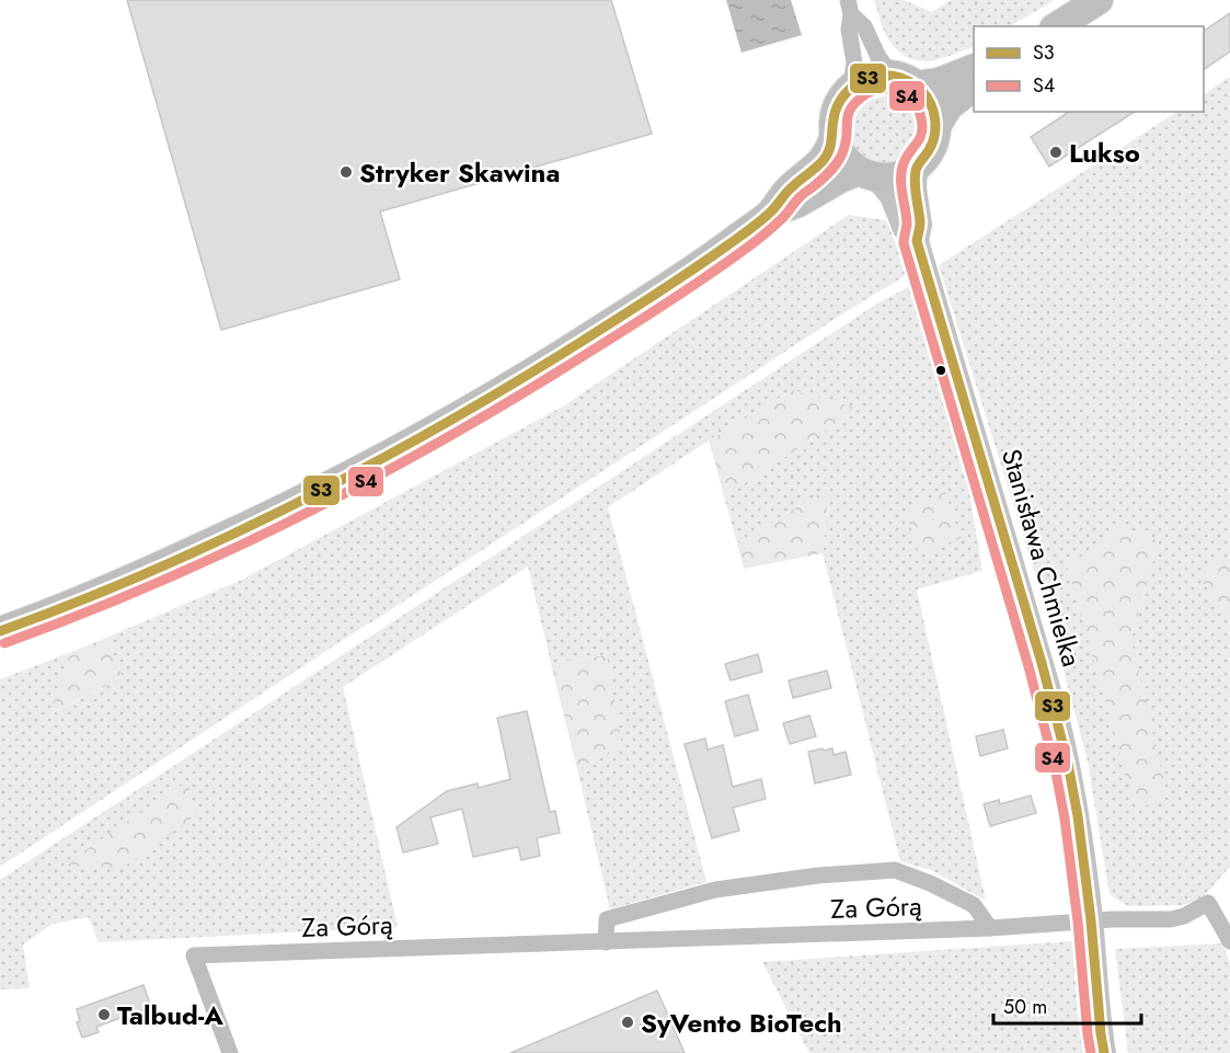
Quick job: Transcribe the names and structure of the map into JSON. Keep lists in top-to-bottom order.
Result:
{
  "streets": {
    "street": ["Stanisława Chmielka", "Za Górą"]
  },
  "crossings": [
    ["Stanisława Chmielka", "Za Górą"]
  ],
  "places": [
    "Lukso",
    "Stryker Skawina",
    "Talbud-A",
    "SyVento BioTech"
  ],
  "lines": ["transit line S3", "transit line S4"],
  "legend": ["S3", "S4"],
  "scale_bar": "50 m"
}
